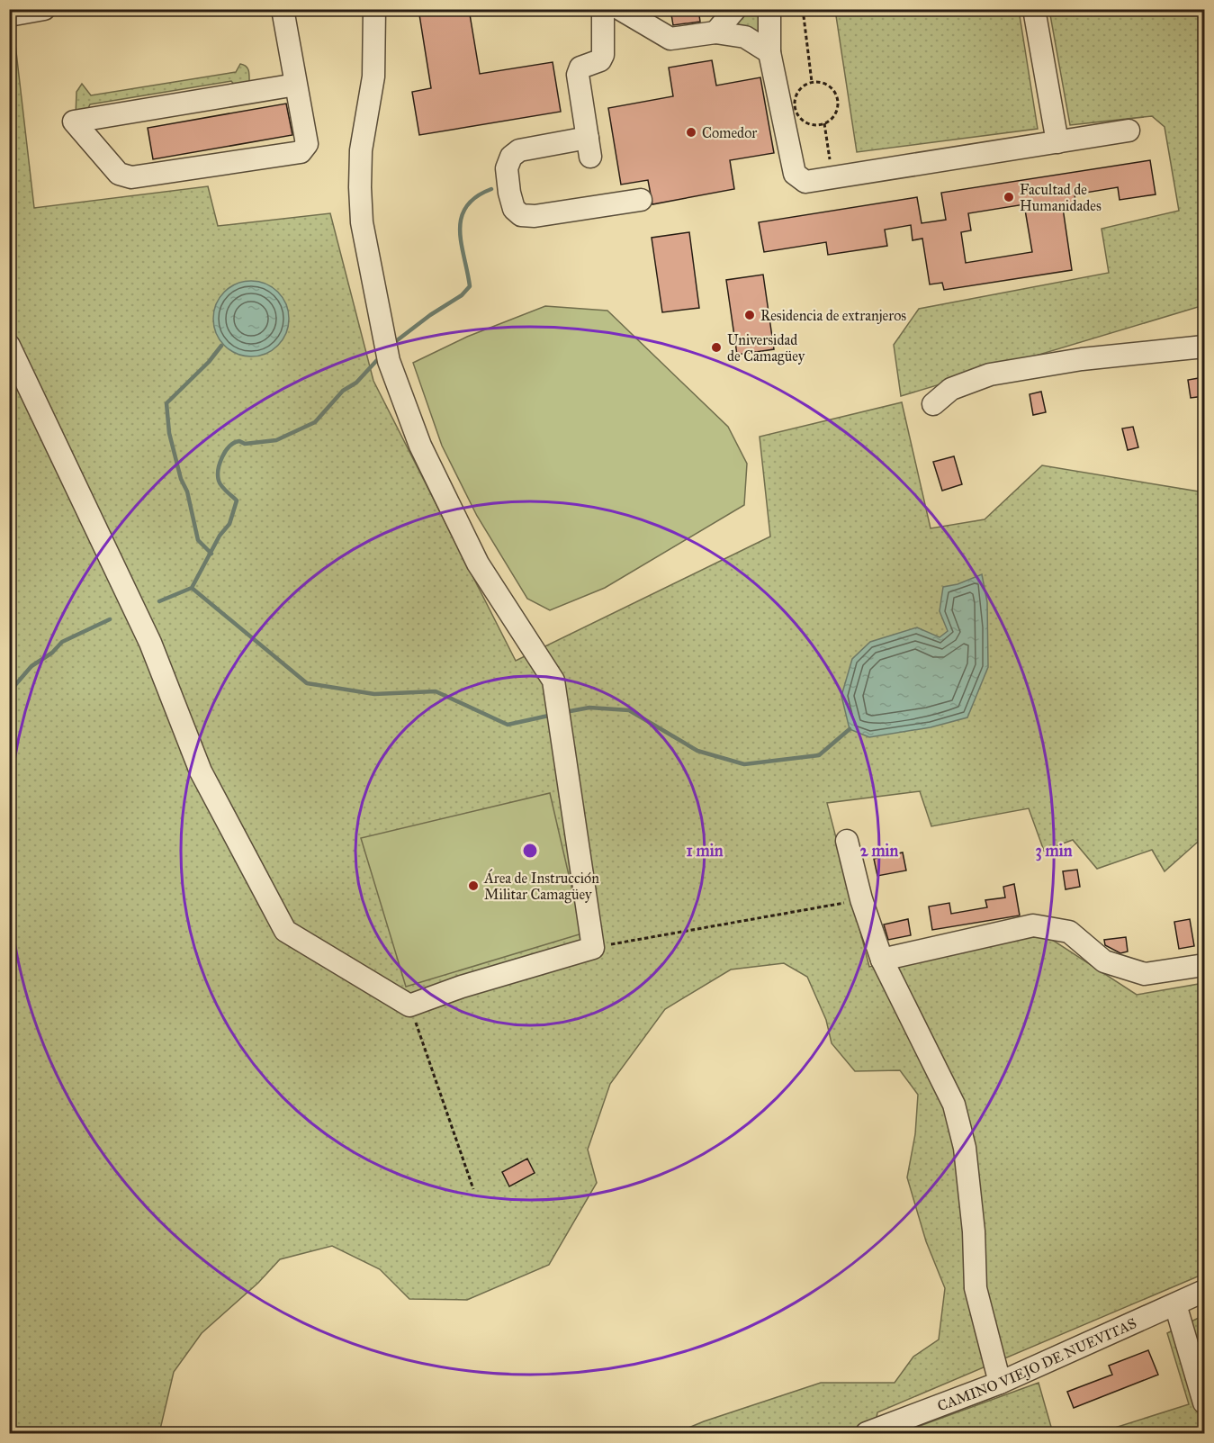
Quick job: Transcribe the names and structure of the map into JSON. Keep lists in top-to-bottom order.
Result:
{
  "streets": {
    "street": ["CAMINO VIEJO DE NUEVITAS"]
  },
  "places": [
    "Comedor",
    "Facultad de Humanidades",
    "Residencia de extranjeros",
    "Universidad de Camagüey",
    "Área de Instrucción Militar Camagüey"
  ],
  "rings": ["1 min", "2 min", "3 min"]
}
